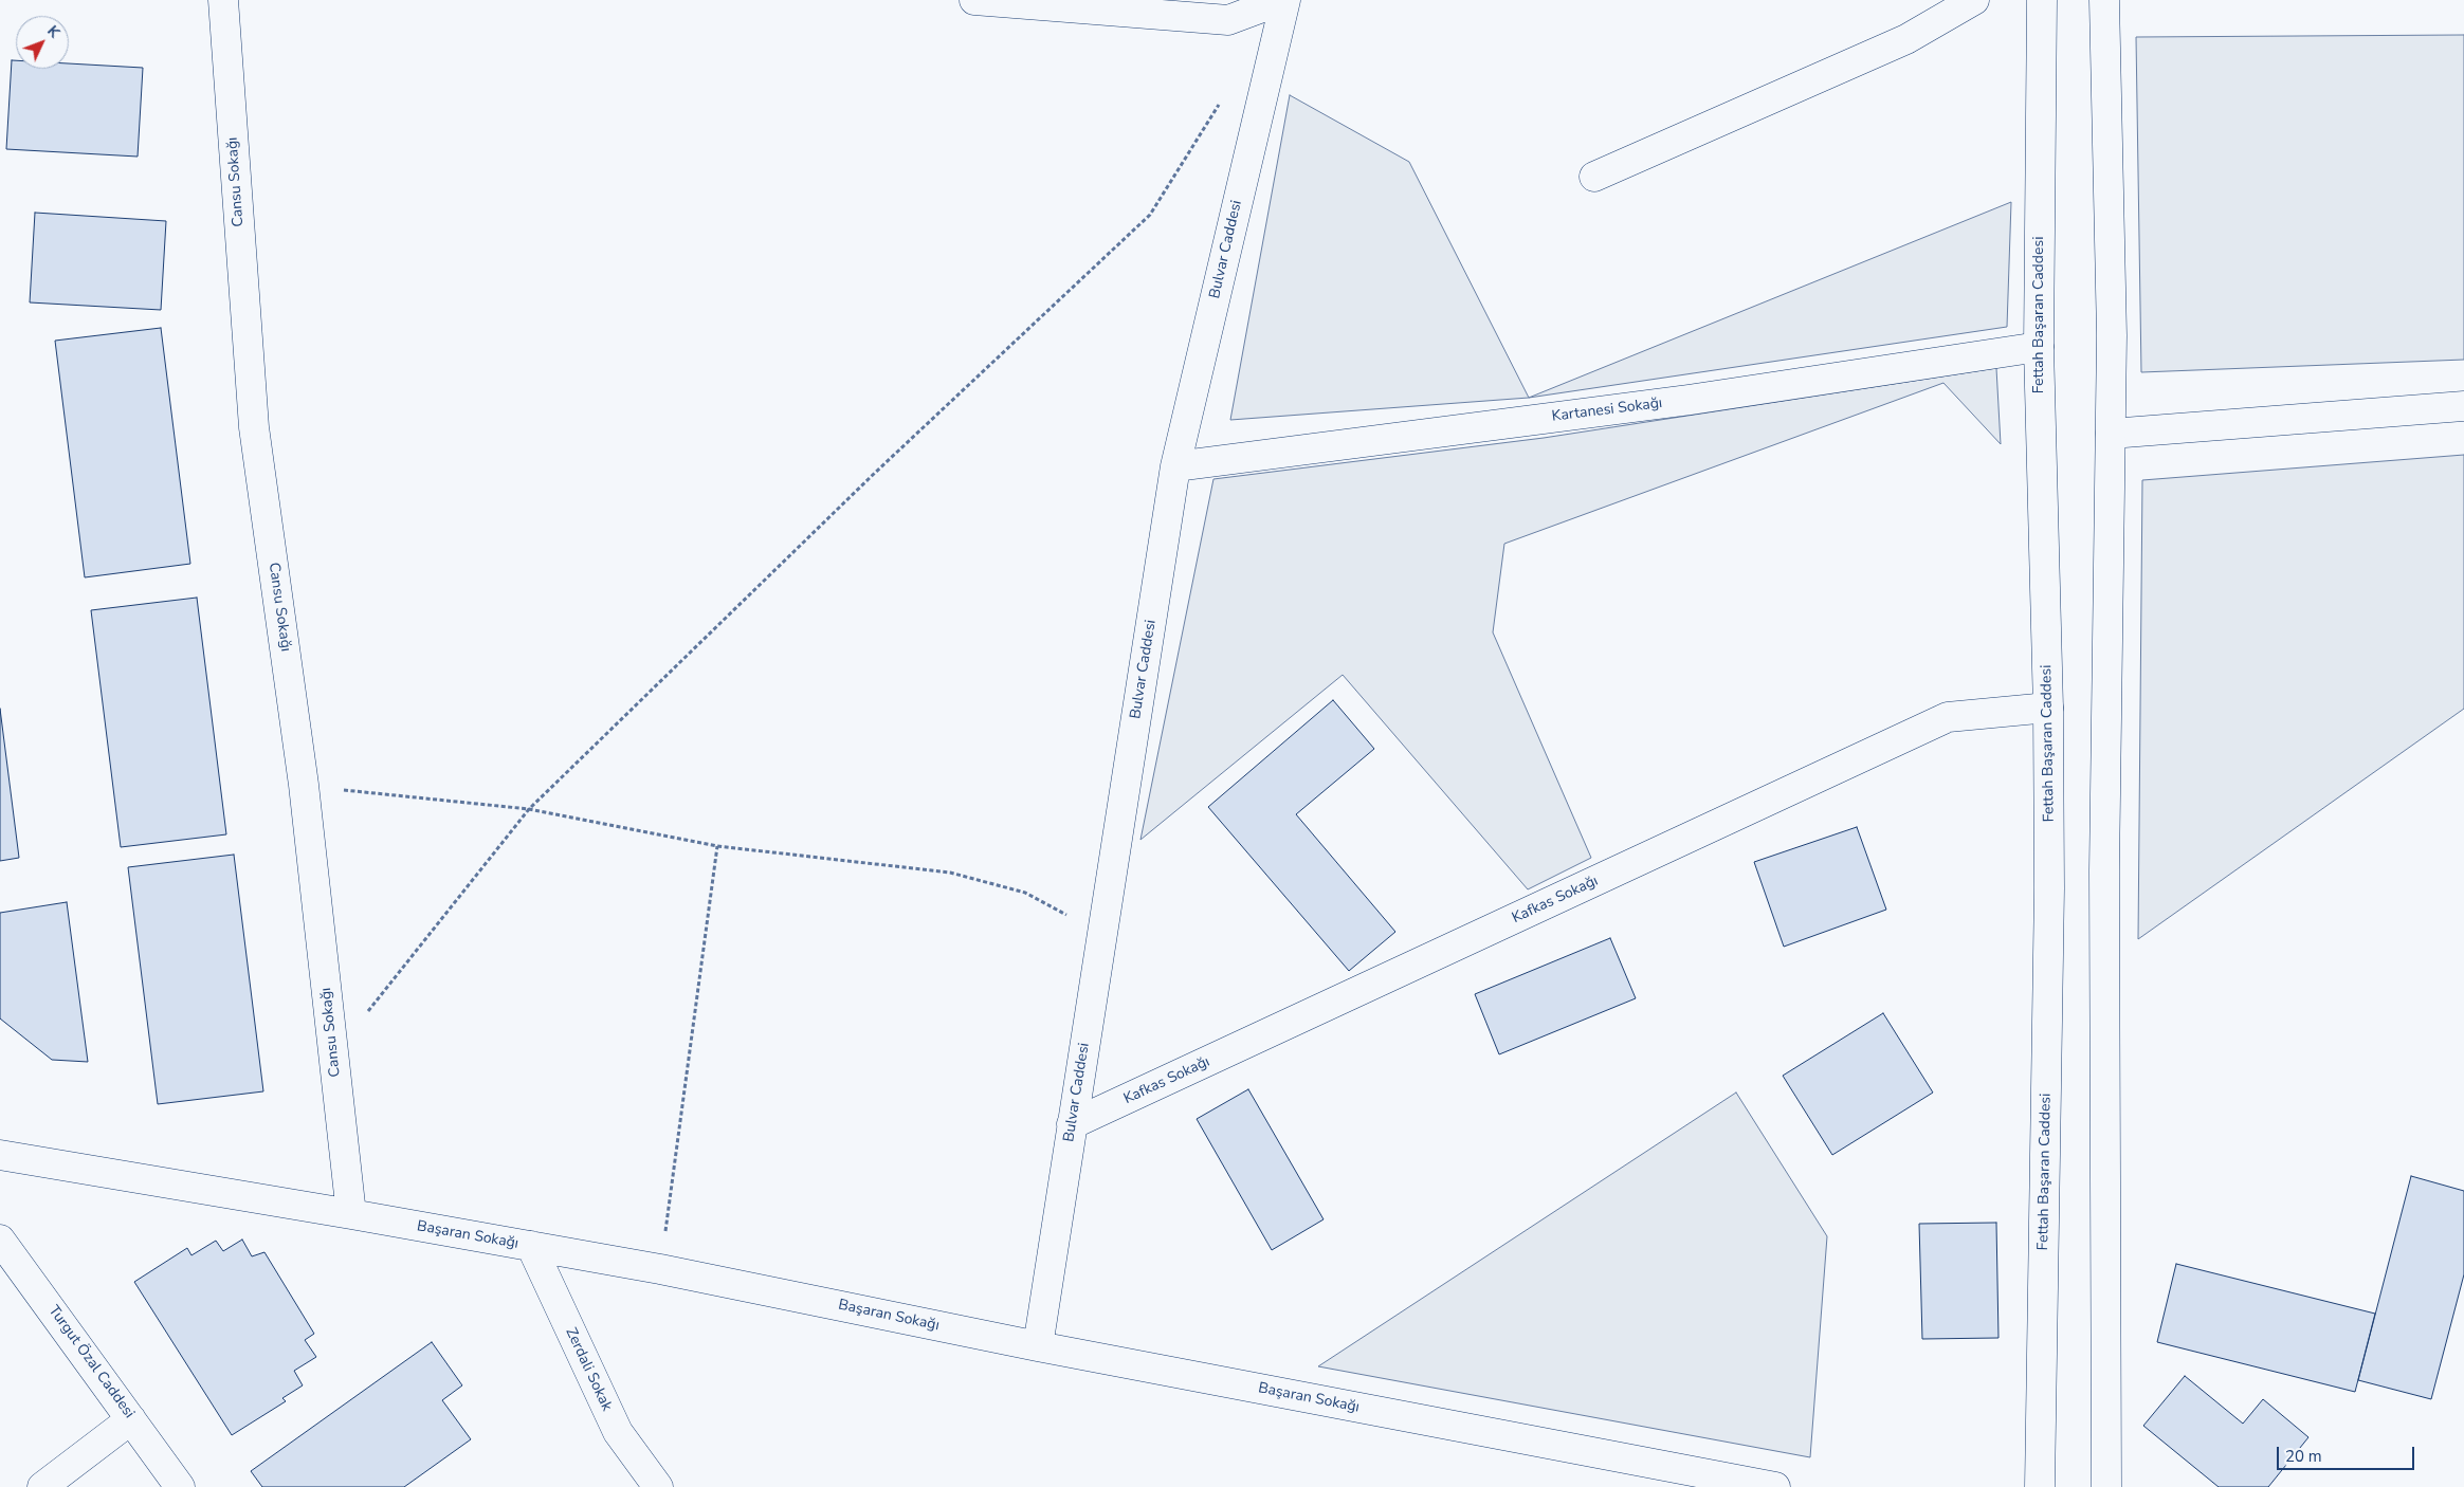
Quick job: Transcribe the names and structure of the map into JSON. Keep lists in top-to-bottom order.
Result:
{
  "streets": {
    "street": [
      "Cansu Sokağı",
      "Bulvar Caddesi",
      "Fettah Başaran Caddesi",
      "Kartanesi Sokağı",
      "Kafkas Sokağı",
      "Başaran Sokağı",
      "Turgut Özal Caddesi",
      "Zerdali Sokak"
    ]
  },
  "crossings": [
    ["Cansu Sokağı", "Başaran Sokağı"],
    ["Bulvar Caddesi", "Kartanesi Sokağı"],
    ["Bulvar Caddesi", "Kafkas Sokağı"],
    ["Bulvar Caddesi", "Başaran Sokağı"],
    ["Fettah Başaran Caddesi", "Kartanesi Sokağı"],
    ["Fettah Başaran Caddesi", "Kafkas Sokağı"],
    ["Başaran Sokağı", "Zerdali Sokak"]
  ],
  "scale_bar": "20 m",
  "north": "top right"
}
